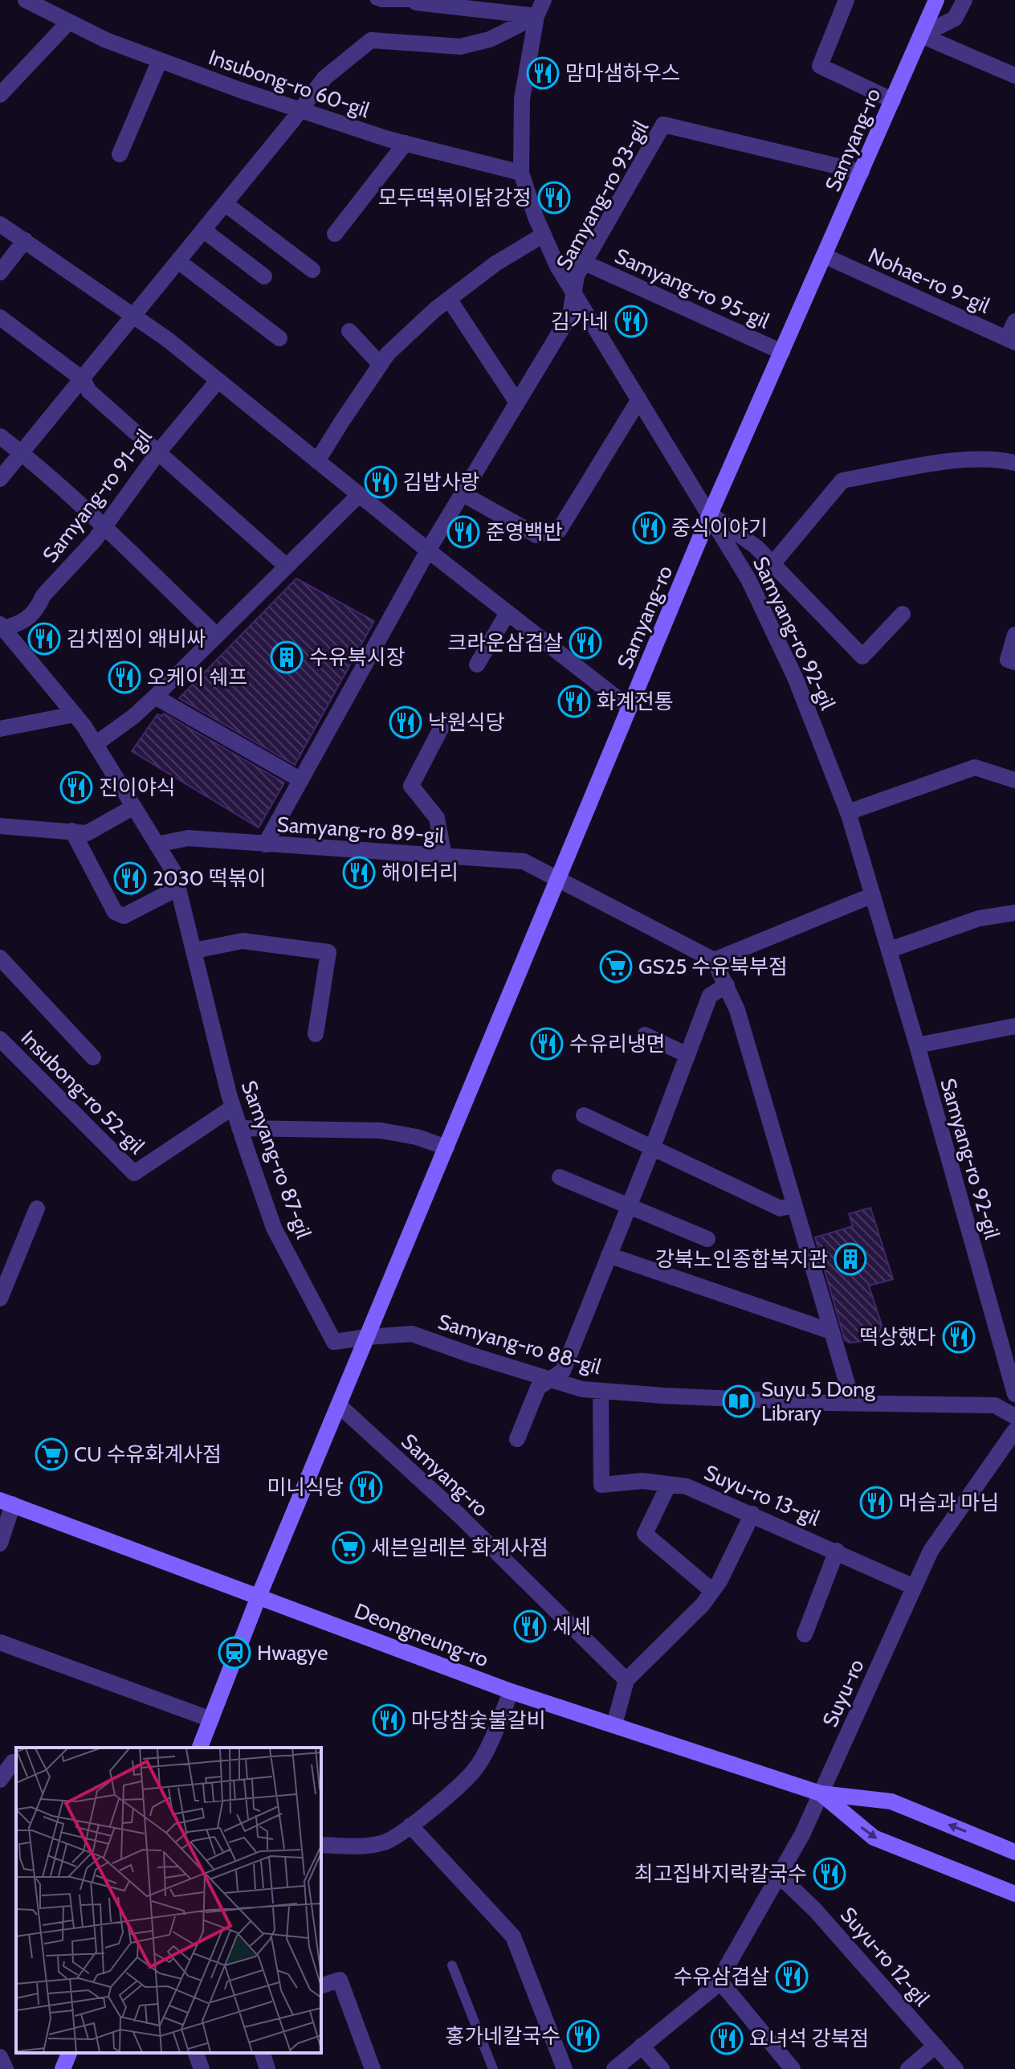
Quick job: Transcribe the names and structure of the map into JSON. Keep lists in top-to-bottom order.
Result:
{
  "streets": {
    "main road": ["Samyang-ro", "Deongneung-ro"],
    "street": [
      "Insubong-ro 60-gil",
      "Samyang-ro 93-gil",
      "Nohae-ro 9-gil",
      "Samyang-ro 95-gil",
      "Samyang-ro 91-gil",
      "Samyang-ro 92-gil",
      "Samyang-ro 89-gil",
      "Insubong-ro 52-gil",
      "Samyang-ro 87-gil",
      "Samyang-ro 88-gil",
      "Suyu-ro 13-gil",
      "Suyu-ro",
      "Suyu-ro 12-gil"
    ]
  },
  "crossings": [
    ["Insubong-ro 60-gil", "Samyang-ro 93-gil"],
    ["Samyang-ro", "Samyang-ro 93-gil"],
    ["Samyang-ro", "Nohae-ro 9-gil"],
    ["Samyang-ro", "Samyang-ro 95-gil"],
    ["Samyang-ro", "Samyang-ro 92-gil"],
    ["Samyang-ro", "Samyang-ro 89-gil"],
    ["Samyang-ro", "Samyang-ro 87-gil"],
    ["Samyang-ro", "Samyang-ro 88-gil"],
    ["Samyang-ro", "Deongneung-ro"],
    ["Samyang-ro 93-gil", "Samyang-ro 95-gil"],
    ["Samyang-ro 93-gil", "Samyang-ro 92-gil"],
    ["Samyang-ro 91-gil", "Samyang-ro 87-gil"],
    ["Samyang-ro 89-gil", "Samyang-ro 87-gil"],
    ["Insubong-ro 52-gil", "Samyang-ro 87-gil"],
    ["Samyang-ro 87-gil", "Samyang-ro 88-gil"],
    ["Samyang-ro 88-gil", "Suyu-ro 13-gil"],
    ["Suyu-ro 13-gil", "Suyu-ro"],
    ["Deongneung-ro", "Suyu-ro"],
    ["Suyu-ro", "Suyu-ro 12-gil"]
  ],
  "places": {
    "restaurant": [
      "맘마샘하우스",
      "모두떡볶이닭강정",
      "김가네",
      "김밥사랑",
      "중식이야기",
      "준영백반",
      "김치찜이 왜비싸",
      "크라운삼겹살",
      "오케이 쉐프",
      "화계전통",
      "낙원식당",
      "진이야식",
      "해이터리",
      "2030 떡볶이",
      "수유리냉면",
      "떡상했다",
      "미니식당",
      "머슴과 마님",
      "세세",
      "마당참숯불갈비",
      "최고집바지락칼국수",
      "수유삼겹살",
      "홍가네칼국수",
      "요녀석 강북점"
    ],
    "building": ["수유북시장", "강북노인종합복지관"],
    "supermarket": ["GS25 수유북부점", "CU 수유화계사점", "세븐일레븐 화계사점"],
    "library": ["Suyu 5 Dong Library"],
    "station": ["Hwagye"]
  }
}
